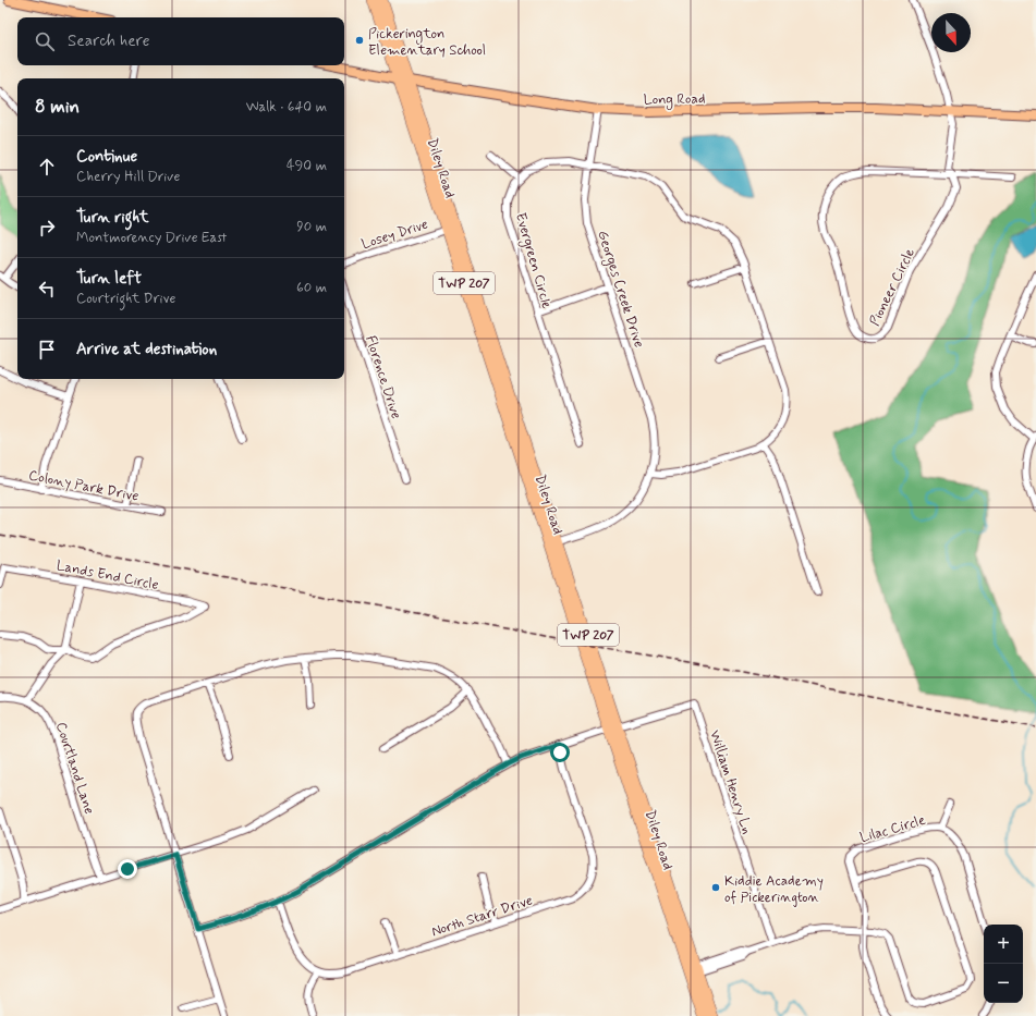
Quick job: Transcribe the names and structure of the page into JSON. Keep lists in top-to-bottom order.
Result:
{
  "streets": {
    "highway": ["Diley Road", "TWP 207"],
    "main road": ["Long Road"],
    "street": [
      "Losey Drive",
      "Evergreen Circle",
      "Pioneer Circle",
      "Georges Creek Drive",
      "Florence Drive",
      "Colony Park Drive",
      "Lands End Circle",
      "Courtland Lane",
      "William Henry Ln",
      "Lilac Circle",
      "North Starr Drive"
    ]
  },
  "crossings": [
    ["Long Road", "Diley Road"],
    ["Long Road", "Pioneer Circle"],
    ["Long Road", "Georges Creek Drive"],
    ["Diley Road", "Losey Drive"],
    ["Diley Road", "William Henry Ln"],
    ["Evergreen Circle", "Georges Creek Drive"]
  ],
  "places": ["Pickerington Elementary School", "Kiddie Academy of Pickerington"],
  "north": "bottom",
  "page": {
    "search": "Search here",
    "heading": ["8 min", "Walk · 640 m"],
    "list": [
      ["Continue", "Cherry Hill Drive", "490 m"],
      ["Turn right", "Montmorency Drive East", "90 m"],
      ["Turn left", "Courtright Drive", "60 m"],
      "Arrive at destination"
    ],
    "map_buttons": ["+", "−"]
  }
}
